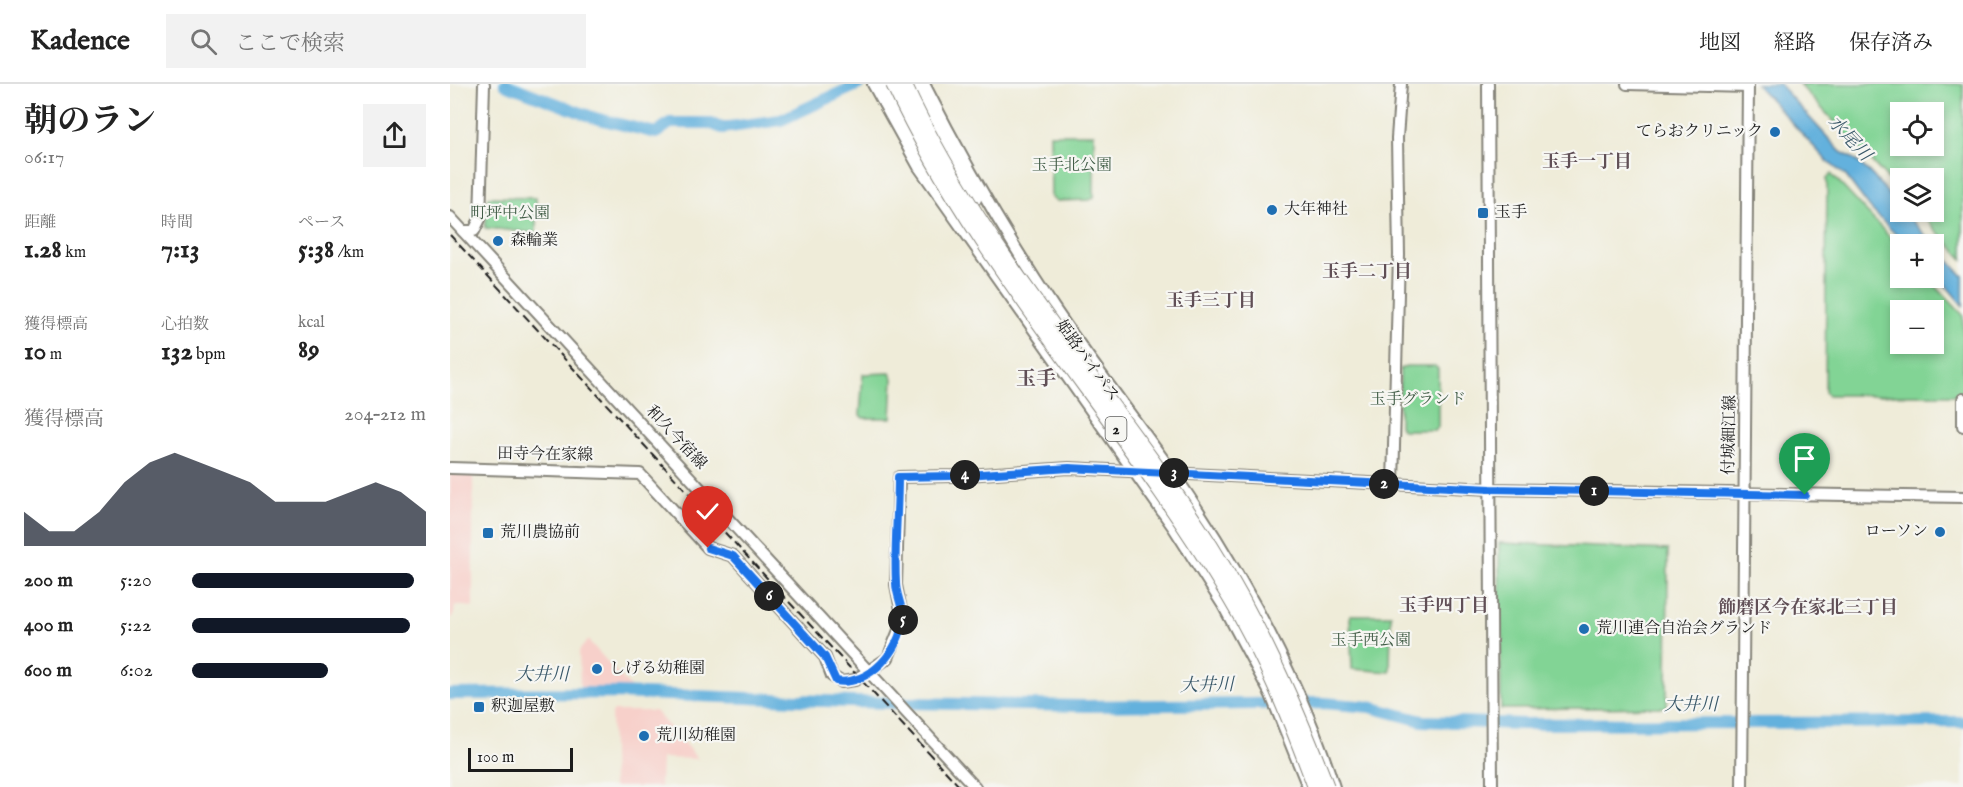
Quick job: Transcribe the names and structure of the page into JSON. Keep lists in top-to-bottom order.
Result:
{
  "streets": {
    "highway": ["姫路バイパス", "2"],
    "main road": ["付城細江線", "和久今宿線", "田寺今在家線"]
  },
  "crossings": [
    ["和久今宿線", "田寺今在家線"]
  ],
  "districts": [
    "玉手一丁目",
    "玉手二丁目",
    "玉手三丁目",
    "玉手",
    "玉手四丁目",
    "飾磨区今在家北三丁目"
  ],
  "water": ["水尾川", "大井川"],
  "parks": [
    "玉手北公園",
    "町坪中公園",
    "玉手グランド",
    "玉手西公園"
  ],
  "places": {
    "other": [
      "てらおクリニック",
      "大年神社",
      "森輪業",
      "ローソン",
      "荒川連合自治会グランド",
      "しげる幼稚園",
      "荒川幼稚園"
    ],
    "transit": ["玉手", "荒川農協前", "釈迦屋敷"]
  },
  "scale_bar": "100 m",
  "page": {
    "header": "Kadence",
    "search": "ここで検索",
    "nav": ["地図", "経路", "保存済み"],
    "heading": ["朝のラン", "06:17"],
    "map_buttons": ["+", "−"],
    "stats": [
      ["距離", "1.28 km"],
      ["時間", "7:13"],
      ["ペース", "5:38 /km"],
      ["獲得標高", "10 m"],
      ["心拍数", "132 bpm"],
      ["kcal", "89"]
    ],
    "chart": ["獲得標高", "204–212 m"],
    "pins": [
      "3",
      "4",
      "2",
      "1",
      "6",
      "5"
    ],
    "list": [
      {
        "name": "200 m",
        "note": "5:20"
      },
      {
        "name": "400 m",
        "note": "5:22"
      },
      {
        "name": "600 m",
        "note": "6:02"
      }
    ],
    "scale": "100 m"
  }
}
